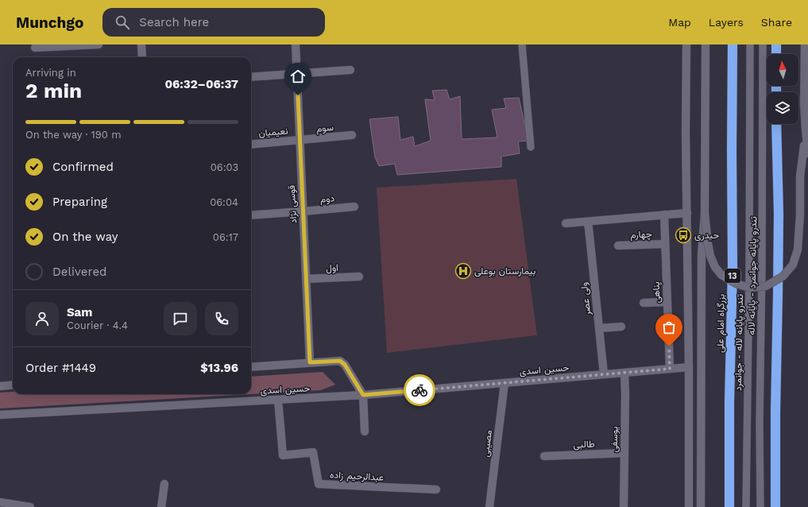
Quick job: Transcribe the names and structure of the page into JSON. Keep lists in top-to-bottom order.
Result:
{
  "streets": {
    "highway": ["13", "بزرگراه امام علی"],
    "street": [
      "سوم",
      "نعیمیان",
      "دوم",
      "قوسی نژاد",
      "چهارم",
      "اول",
      "پناهی",
      "ولی عصر",
      "حسین اسدی",
      "یوسفی",
      "مصیبی",
      "طالبی",
      "عبدالرحیم زاده"
    ],
    "lane": ["تندرو پایانه جوانمرد - پایانه لاله", "تندرو پایانه لاله - جوانمرد"]
  },
  "crossings": [
    ["سوم", "نعیمیان"],
    ["سوم", "قوسی نژاد"],
    ["نعیمیان", "قوسی نژاد"],
    ["دوم", "قوسی نژاد"],
    ["قوسی نژاد", "اول"],
    ["چهارم", "پناهی"],
    ["پناهی", "حسین اسدی"],
    ["ولی عصر", "حسین اسدی"],
    ["حسین اسدی", "یوسفی"],
    ["حسین اسدی", "مصیبی"],
    ["حسین اسدی", "عبدالرحیم زاده"],
    ["یوسفی", "طالبی"]
  ],
  "places": {
    "bus stop": ["حیدری"],
    "hospital": ["بیمارستان بوعلی"]
  },
  "north": "top",
  "page": {
    "header": "Munchgo",
    "search": "Search here",
    "nav": ["Map", "Layers", "Share"],
    "heading": ["2 min", "Arriving in", "06:32–06:37"],
    "panel": [
      "Sam",
      "Courier · 4.4",
      "Order #1449",
      "$13.96"
    ],
    "bar": "On the way · 190 m",
    "list": [
      ["Confirmed", "06:03"],
      ["Preparing", "06:04"],
      ["On the way", "06:17"],
      "Delivered"
    ]
  }
}
